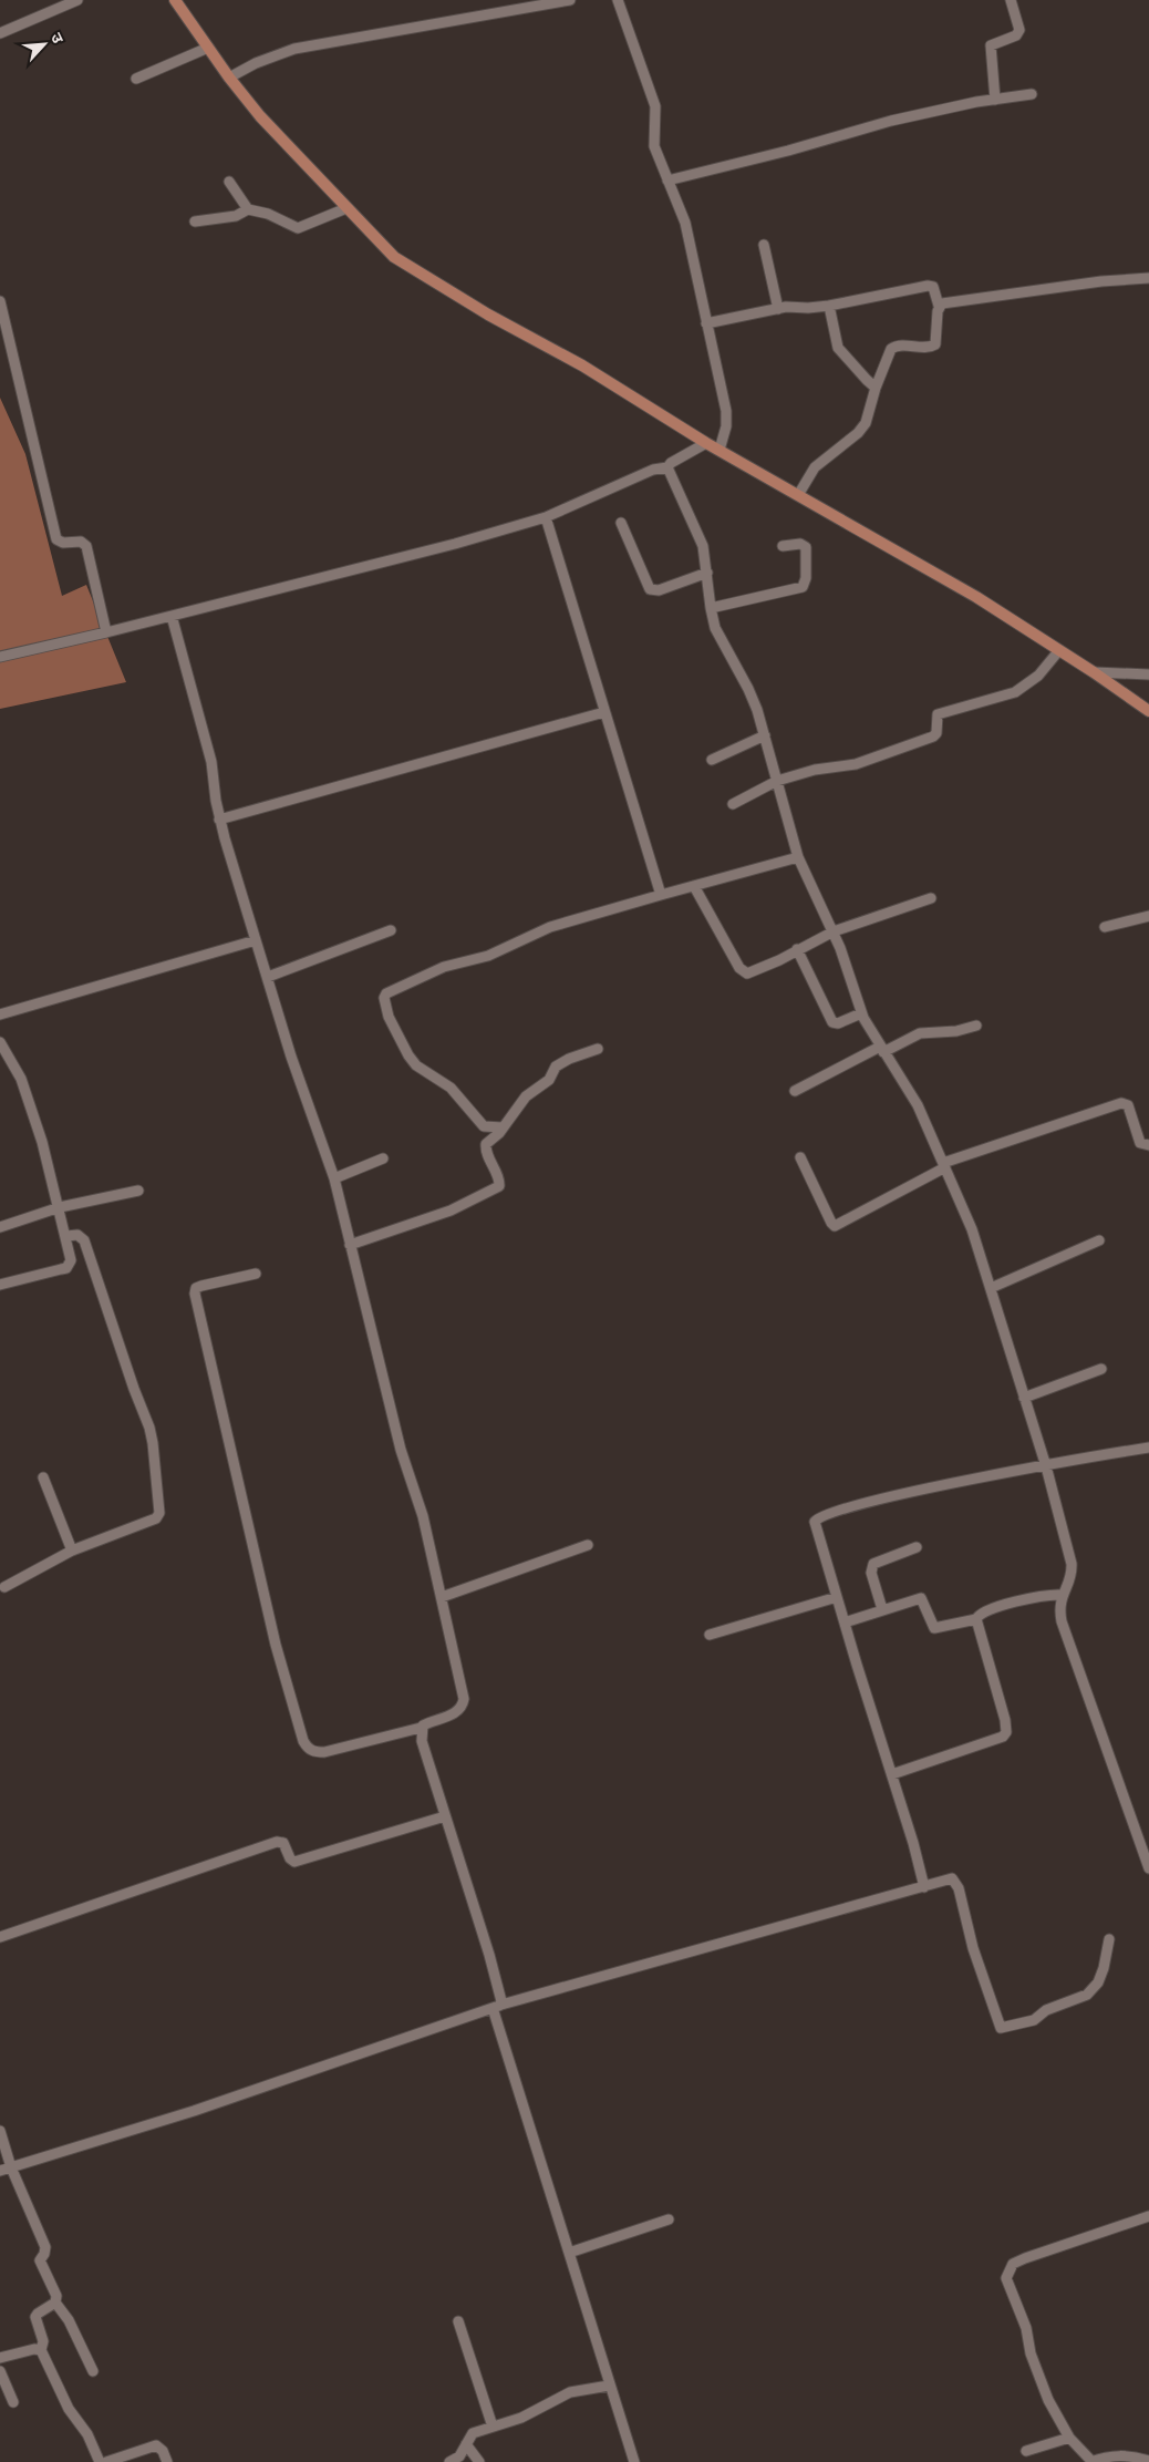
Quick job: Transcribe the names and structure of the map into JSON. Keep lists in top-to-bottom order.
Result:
{
  "north": "top right"
}
